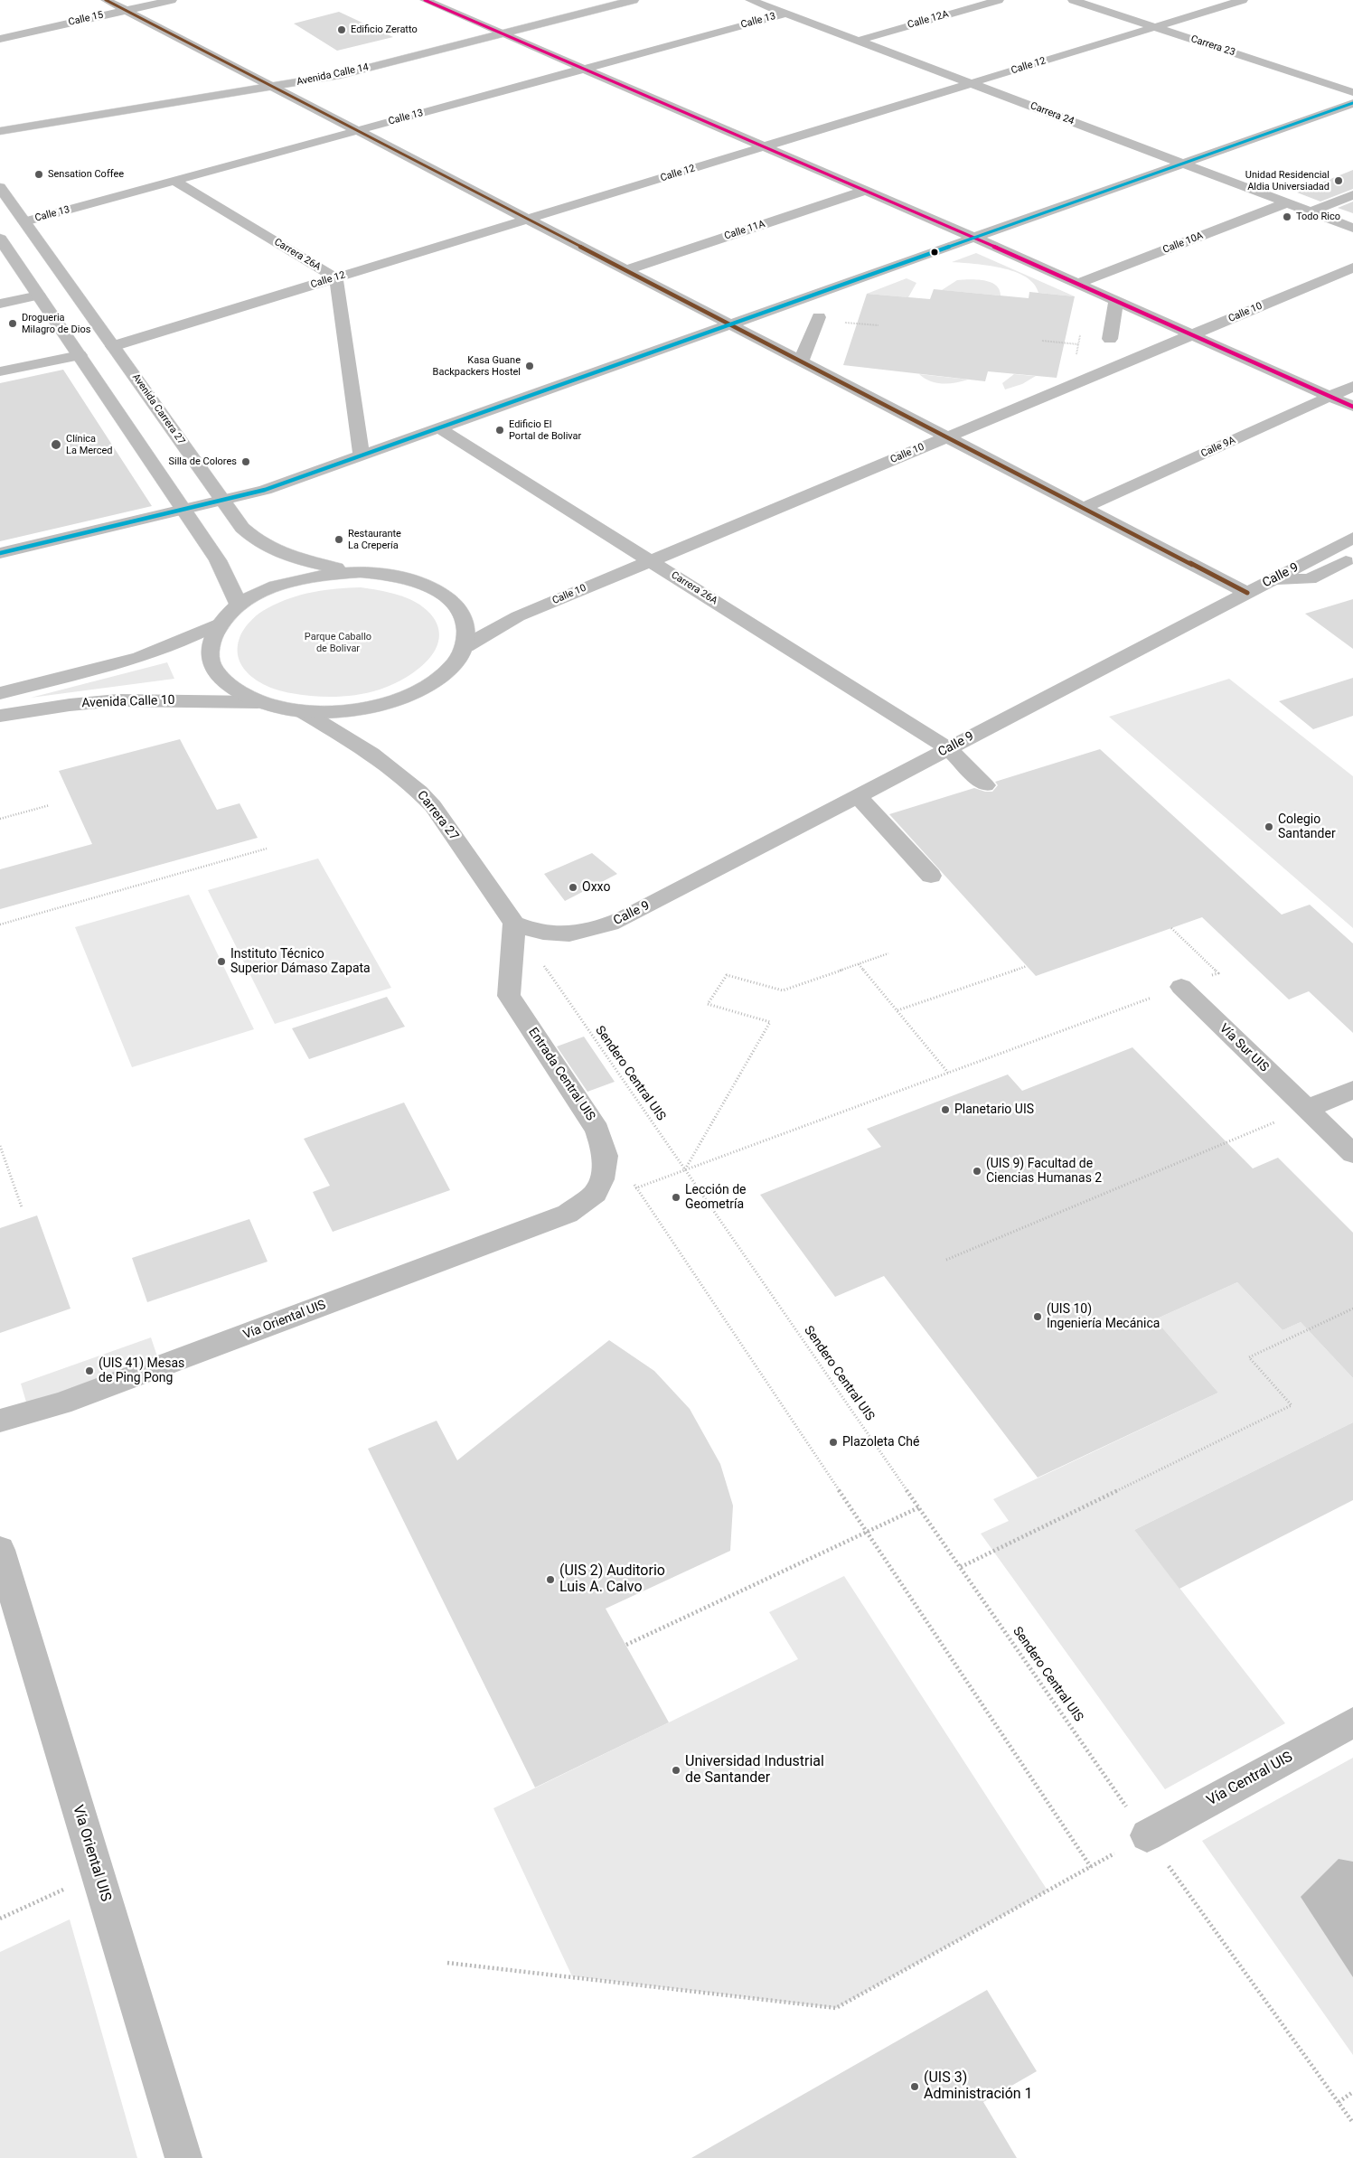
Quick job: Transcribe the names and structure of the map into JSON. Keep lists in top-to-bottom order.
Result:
{
  "streets": {
    "street": [
      "Calle 15",
      "Calle 12A",
      "Calle 13",
      "Carrera 23",
      "Calle 12",
      "Avenida Calle 14",
      "Carrera 24",
      "Calle 11A",
      "Calle 10A",
      "Carrera 26A",
      "Calle 10",
      "Avenida Carrera 27",
      "Calle 9A",
      "Calle 9",
      "Avenida Calle 10",
      "Carrera 27",
      "Vía Sur UIS",
      "Entrada Central UIS",
      "Vía Oriental UIS",
      "Vía Central UIS"
    ],
    "path": ["Sendero Central UIS"]
  },
  "crossings": [
    ["Calle 12A", "Carrera 24"],
    ["Calle 13", "Carrera 24"],
    ["Calle 13", "Carrera 26A"],
    ["Calle 13", "Avenida Carrera 27"],
    ["Carrera 23", "Calle 12"],
    ["Calle 12", "Carrera 24"],
    ["Calle 12", "Carrera 26A"],
    ["Calle 12", "Avenida Carrera 27"],
    ["Carrera 24", "Calle 10A"],
    ["Carrera 26A", "Calle 10"],
    ["Carrera 26A", "Calle 9"],
    ["Calle 9", "Carrera 27"],
    ["Calle 9", "Sendero Central UIS"],
    ["Calle 9", "Entrada Central UIS"],
    ["Carrera 27", "Sendero Central UIS"],
    ["Carrera 27", "Entrada Central UIS"],
    ["Sendero Central UIS", "Entrada Central UIS"],
    ["Sendero Central UIS", "Vía Central UIS"],
    ["Entrada Central UIS", "Vía Oriental UIS"]
  ],
  "parks": ["Parque Caballo de Bolivar"],
  "places": [
    "Edificio Zeratto",
    "Sensation Coffee",
    "Unidad Residencial Aldia Universiadad",
    "Todo Rico",
    "Drogueria Milagro de Dios",
    "Kasa Guane Backpackers Hostel",
    "Edificio El Portal de Bolivar",
    "Clínica La Merced",
    "Silla de Colores",
    "Restaurante La Crepería",
    "Colegio Santander",
    "Oxxo",
    "Instituto Técnico Superior Dámaso Zapata",
    "Planetario UIS",
    "(UIS 9) Facultad de Ciencias Humanas 2",
    "Lección de Geometría",
    "(UIS 10) Ingeniería Mecánica",
    "(UIS 41) Mesas de Ping Pong",
    "Plazoleta Ché",
    "(UIS 2) Auditorio Luis A. Calvo",
    "Universidad Industrial de Santander",
    "(UIS 3) Administración 1"
  ]
}
